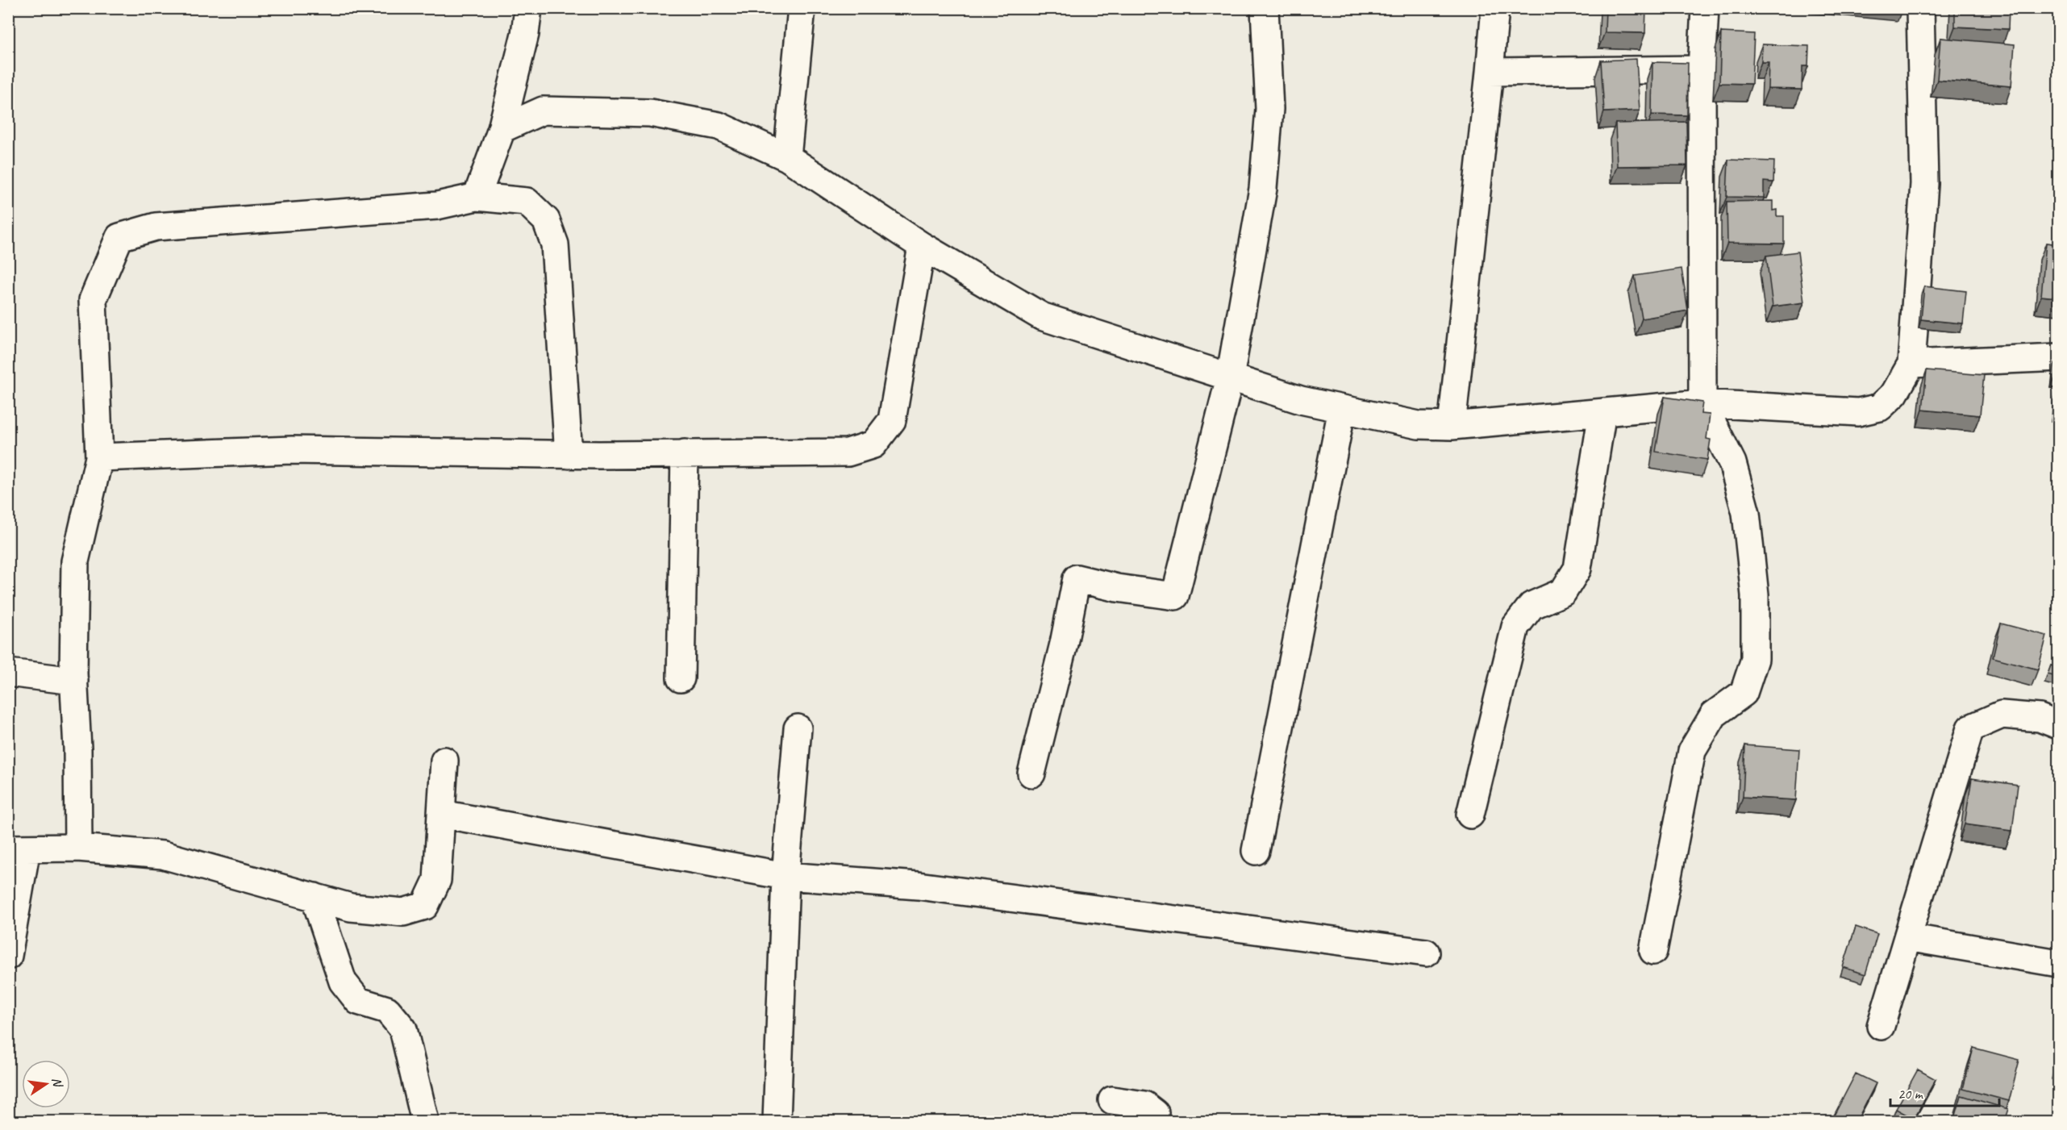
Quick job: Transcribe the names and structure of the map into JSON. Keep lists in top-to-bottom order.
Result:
{
  "scale_bar": "20 m",
  "north": "right"
}
